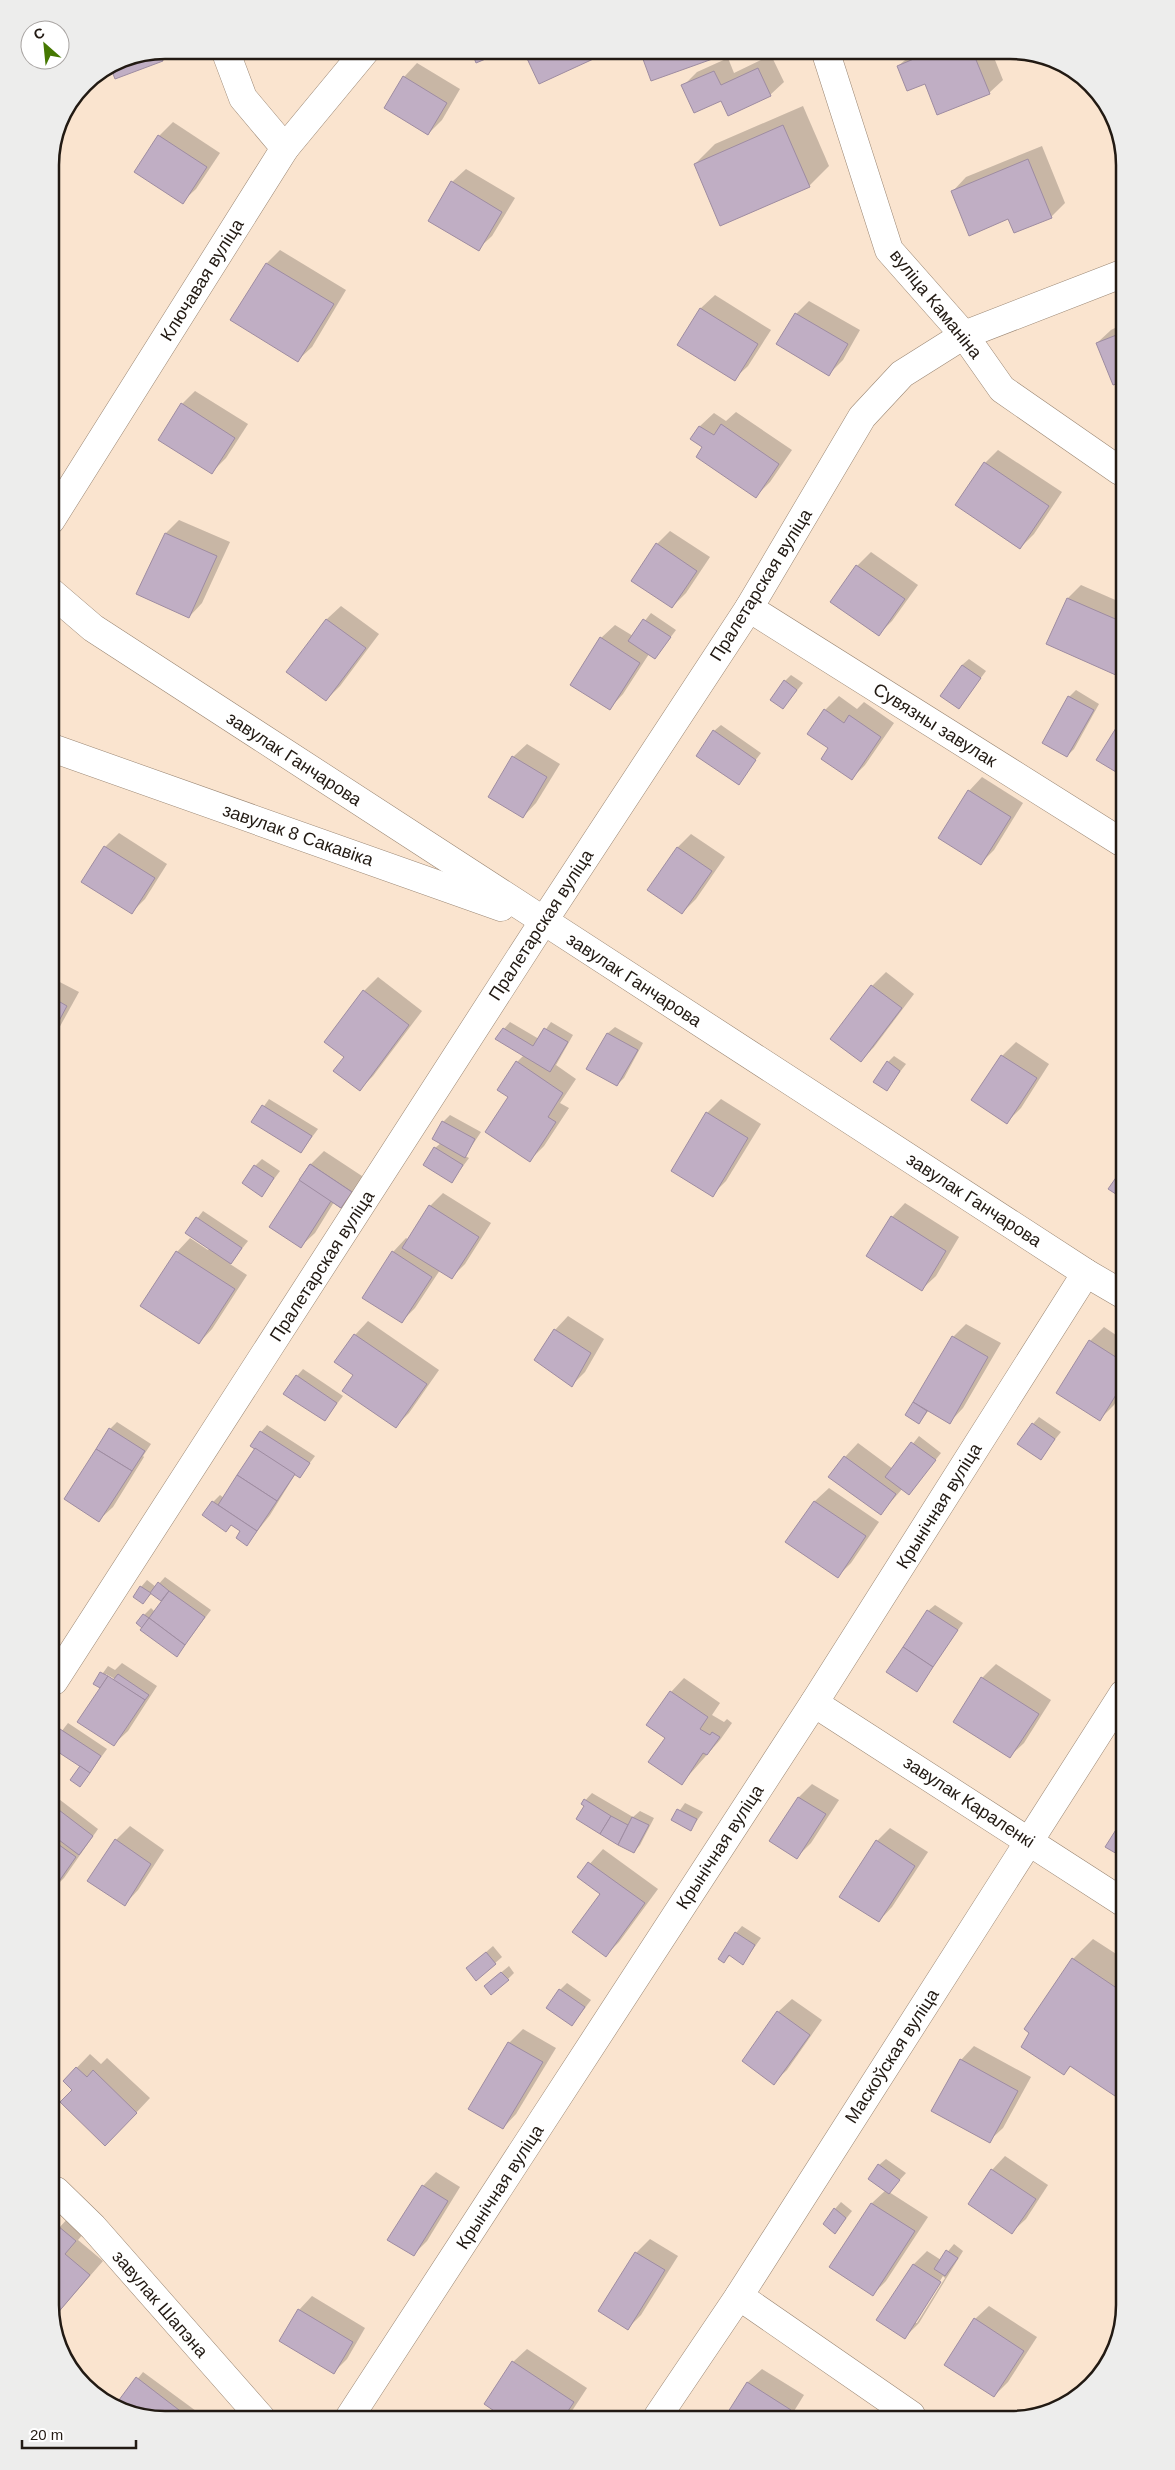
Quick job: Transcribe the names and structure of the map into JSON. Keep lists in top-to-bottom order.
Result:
{
  "streets": {
    "street": [
      "Ключавая вуліца",
      "вуліца Каманіна",
      "Пралетарская вуліца",
      "Сувязны завулак",
      "завулак Ганчарова",
      "завулак 8 Сакавіка",
      "Крынічная вуліца",
      "завулак Караленкі",
      "Маскоўская вуліца",
      "завулак Шапэна"
    ]
  },
  "crossings": [
    ["вуліца Каманіна", "Пралетарская вуліца"],
    ["Пралетарская вуліца", "Сувязны завулак"],
    ["Пралетарская вуліца", "завулак Ганчарова"],
    ["Пралетарская вуліца", "завулак 8 Сакавіка"],
    ["завулак Ганчарова", "завулак 8 Сакавіка"],
    ["завулак Ганчарова", "Крынічная вуліца"],
    ["Крынічная вуліца", "завулак Караленкі"],
    ["завулак Караленкі", "Маскоўская вуліца"]
  ],
  "scale_bar": "20 m",
  "north": "top left"
}
